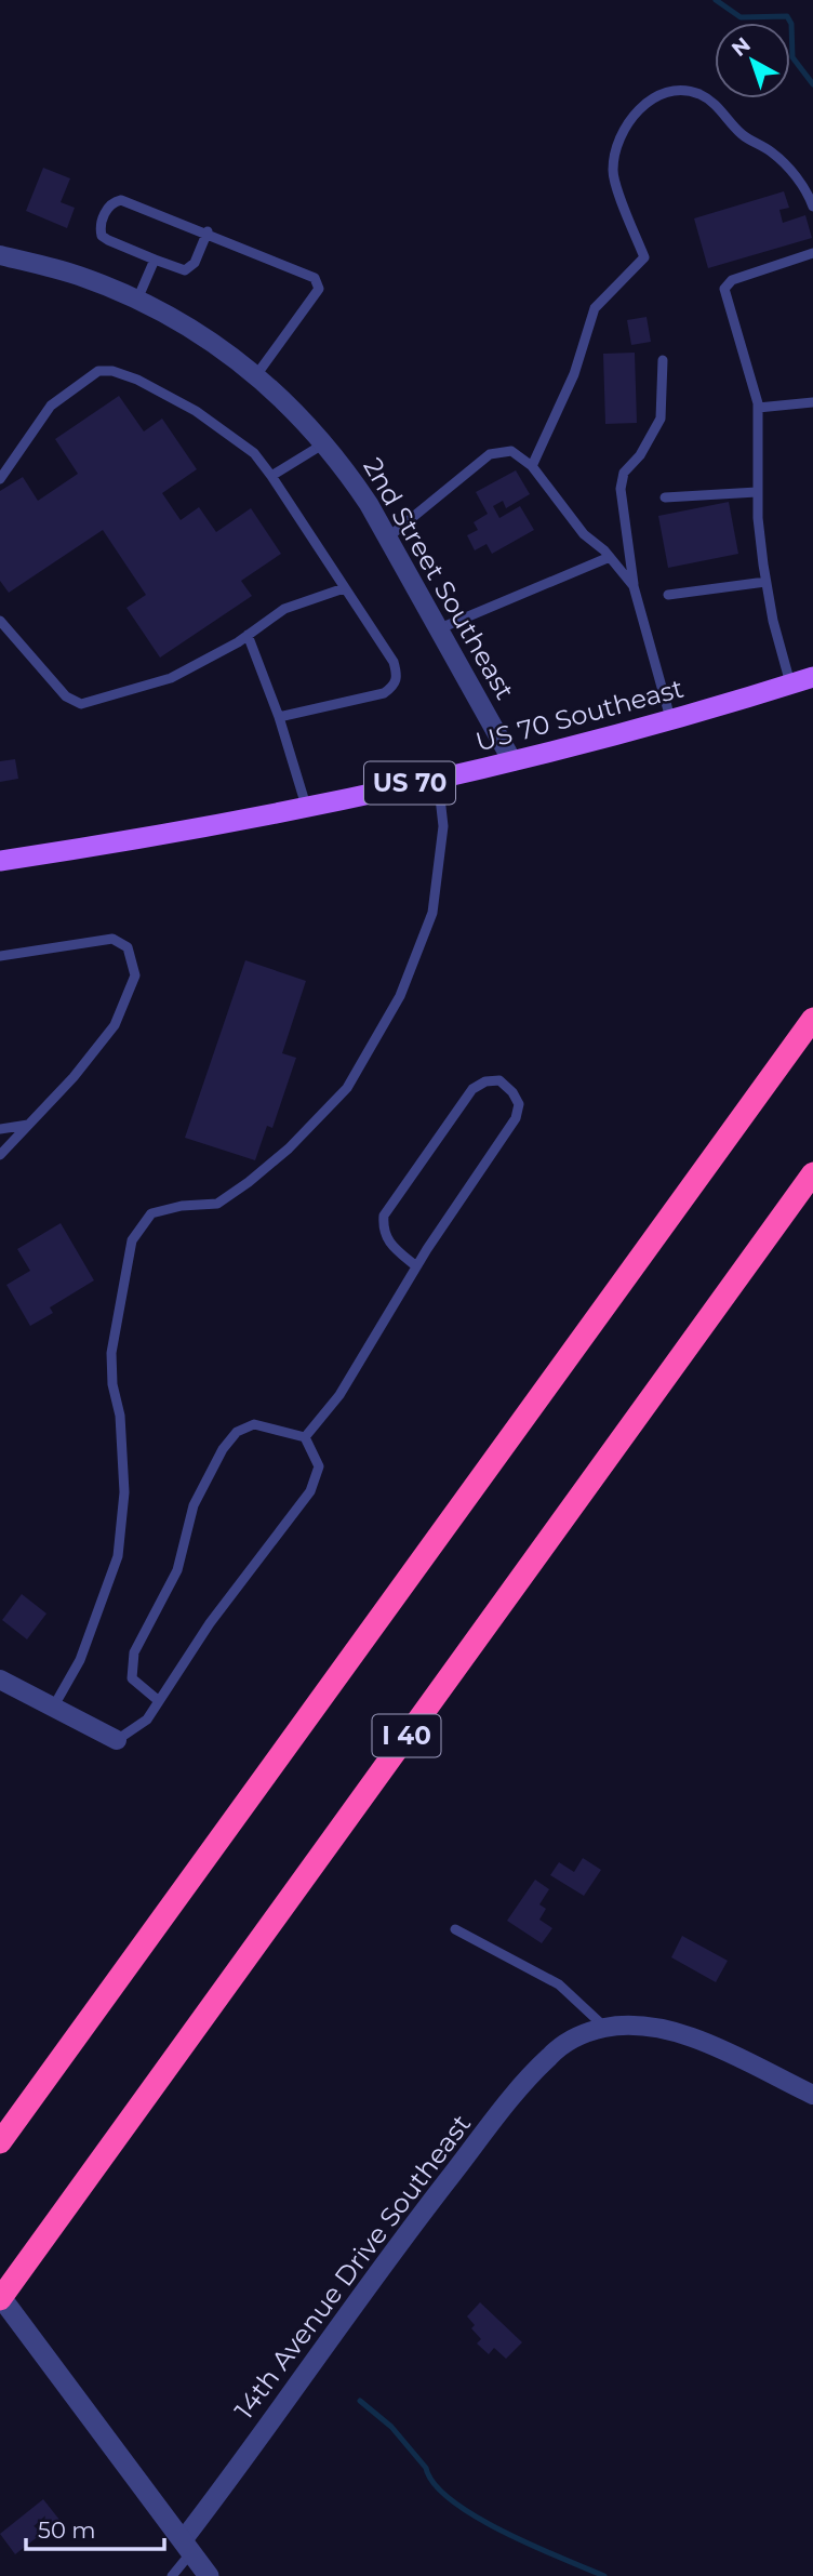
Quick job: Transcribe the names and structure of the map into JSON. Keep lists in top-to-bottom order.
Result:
{
  "streets": {
    "highway": ["I 40"],
    "main road": ["US 70 Southeast", "US 70"],
    "street": ["2nd Street Southeast", "14th Avenue Drive Southeast"]
  },
  "crossings": [
    ["2nd Street Southeast", "US 70 Southeast"]
  ],
  "scale_bar": "50 m",
  "north": "top left"
}
